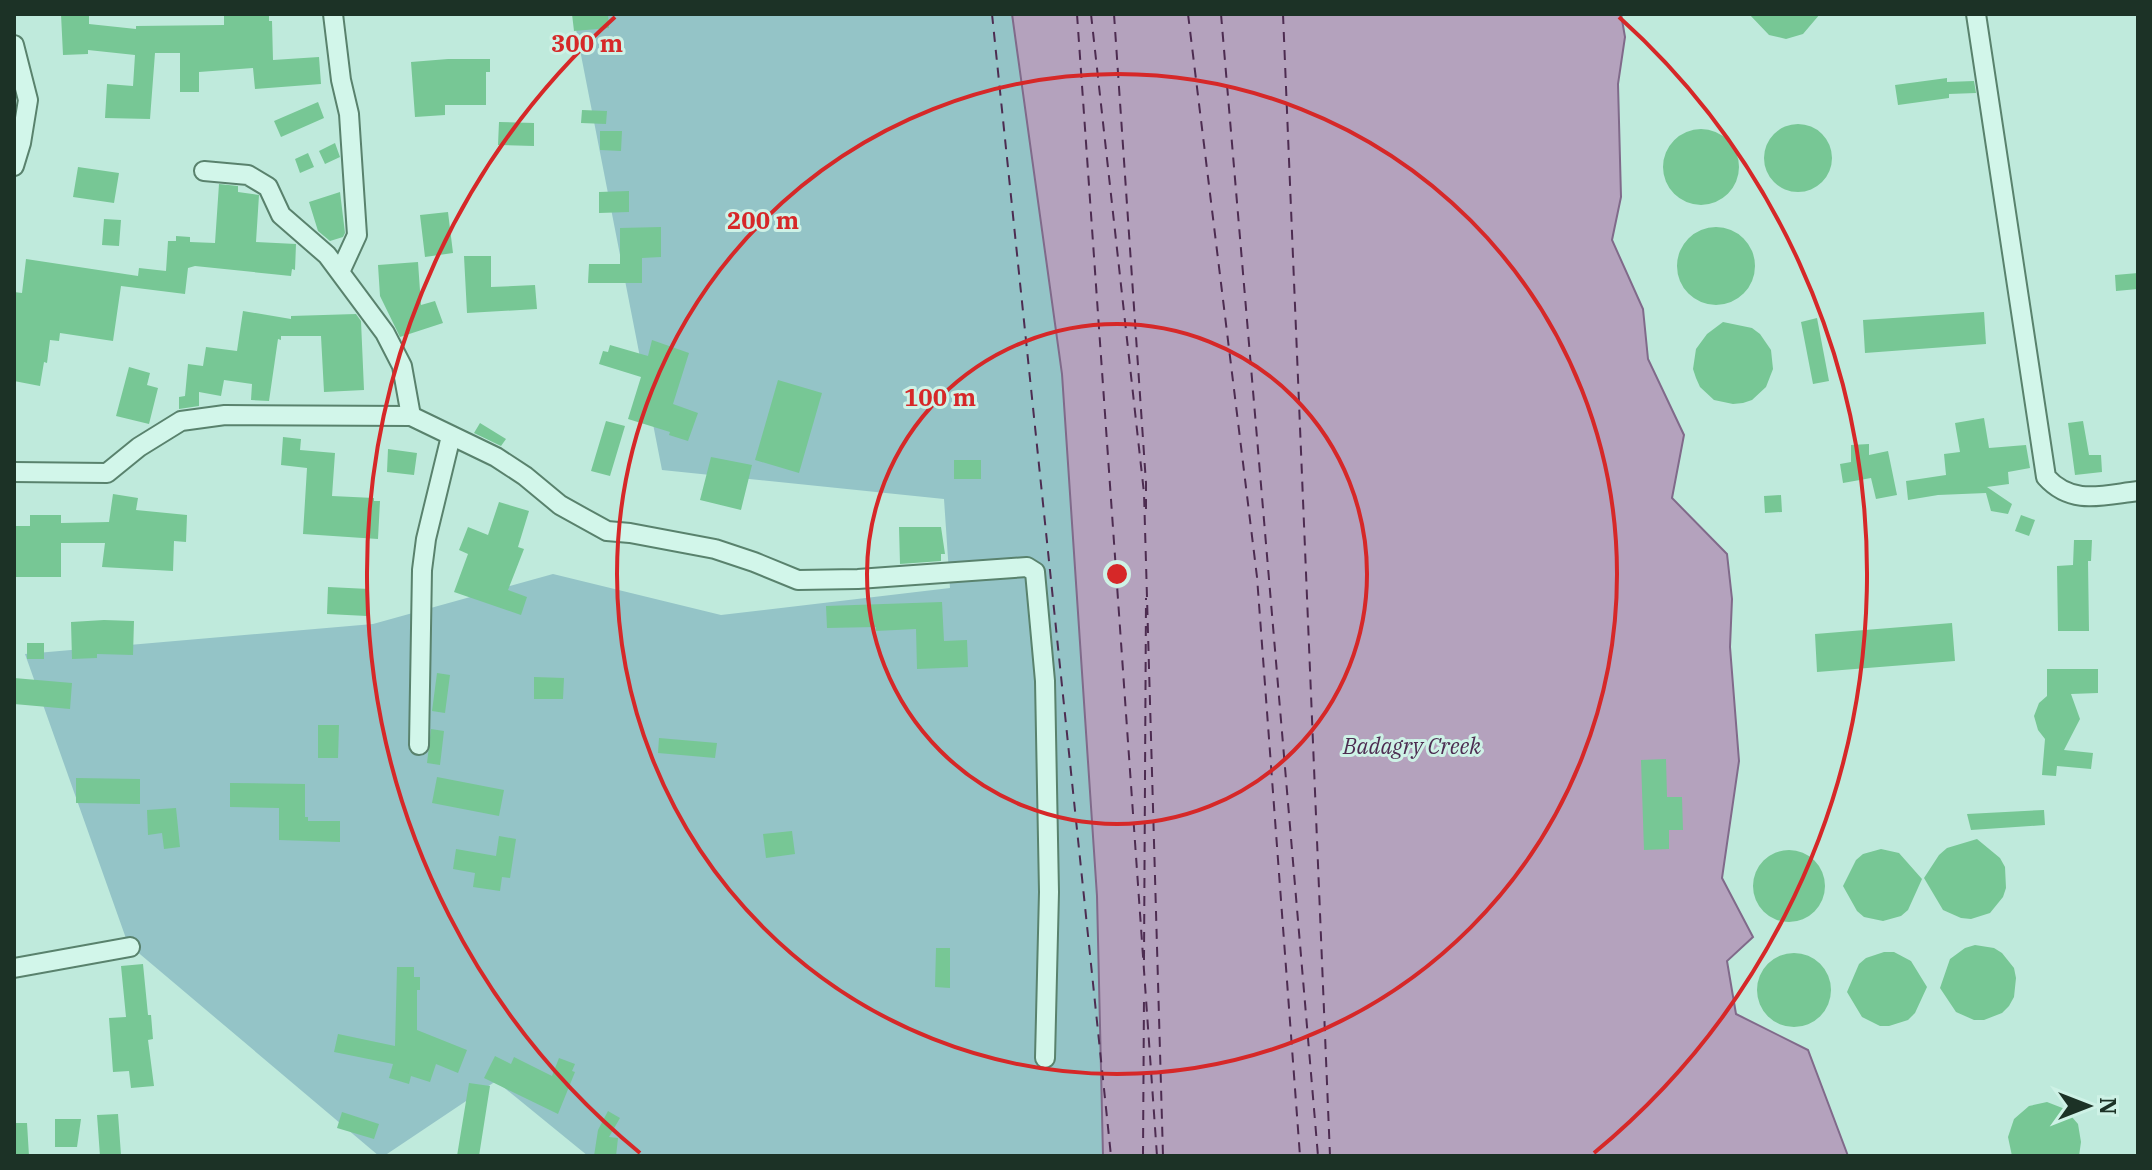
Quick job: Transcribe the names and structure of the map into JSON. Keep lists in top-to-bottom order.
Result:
{
  "water": ["Badagry Creek"],
  "north": "right",
  "rings": ["300 m", "200 m", "100 m"]
}
